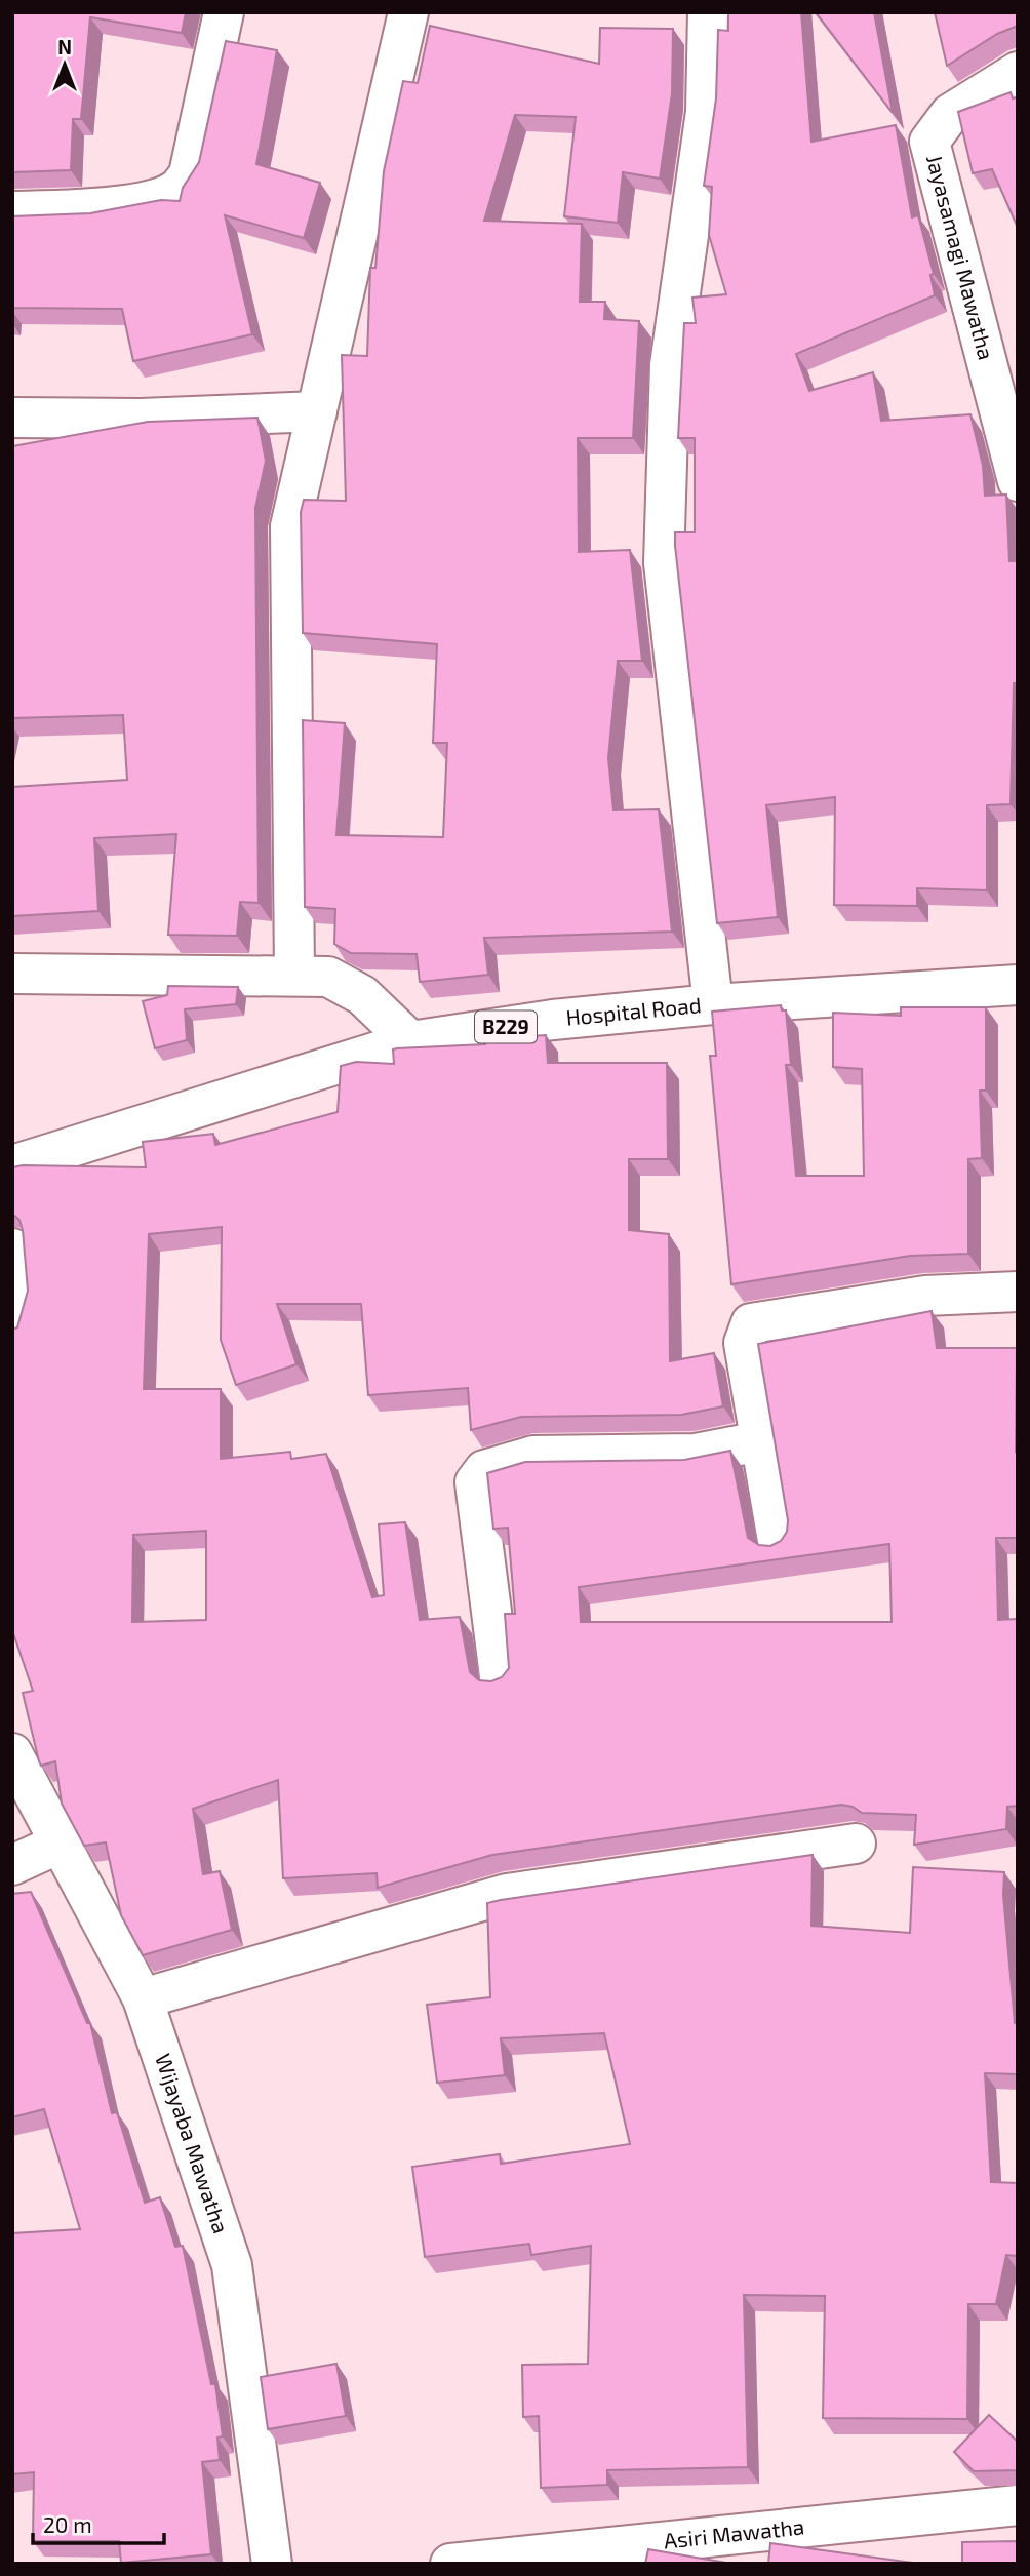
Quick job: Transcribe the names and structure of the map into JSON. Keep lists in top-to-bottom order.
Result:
{
  "streets": {
    "street": [
      "Jayasamagi Mawatha",
      "Hospital Road",
      "B229",
      "Wijayaba Mawatha",
      "Asiri Mawatha"
    ]
  },
  "scale_bar": "20 m",
  "north": "top"
}
